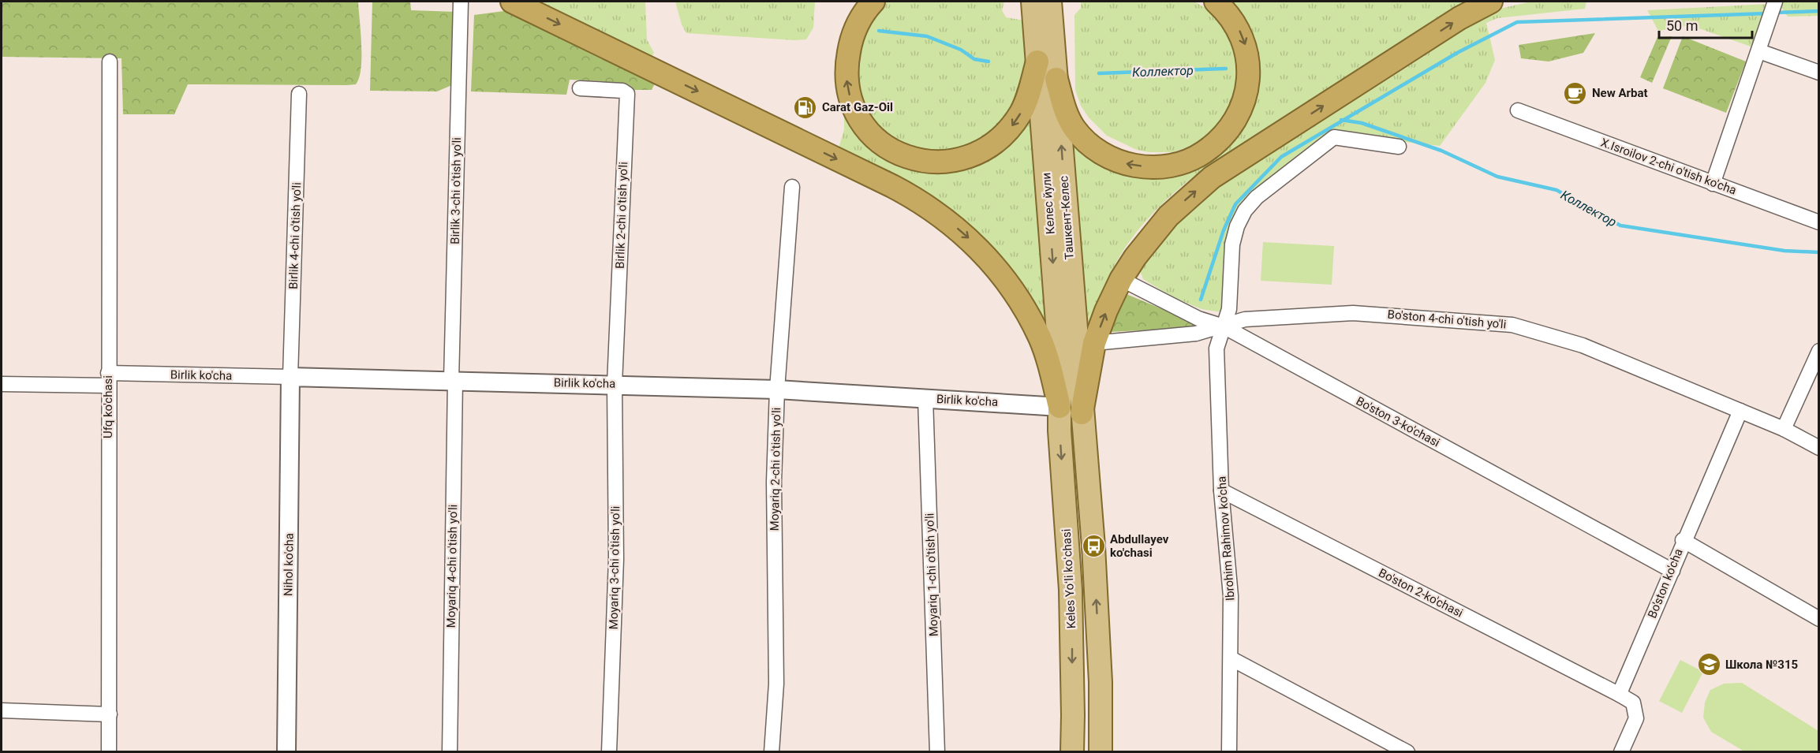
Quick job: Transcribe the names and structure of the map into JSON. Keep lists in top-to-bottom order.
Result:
{
  "streets": {
    "main road": ["Келес йули", "Ташкент-Келес", "Keles Yoʻli koʻchasi"],
    "street": [
      "X.Isroilov 2-chi o'tish ko'cha",
      "Birlik 3-chi o'tish yo'li",
      "Birlik 2-chi o'tish yo'li",
      "Birlik 4-chi o'tish yo'li",
      "Bo'ston 4-chi o'tish yo'li",
      "Birlik ko'cha",
      "Ufq ko'chasi",
      "Bo'ston 3-ko'chasi",
      "Moyariq 2-chi o'tish yo'li",
      "Ibrohim Rahimov ko'cha",
      "Nihol ko'cha",
      "Moyariq 4-chi o'tish yo'li",
      "Moyariq 3-chi o'tish yo'li",
      "Moyariq 1-chi o'tish yo'li",
      "Bo'ston ko'cha",
      "Bo'ston 2-ko'chasi"
    ]
  },
  "crossings": [
    ["Birlik 3-chi o'tish yo'li", "Birlik ko'cha"],
    ["Birlik 3-chi o'tish yo'li", "Moyariq 4-chi o'tish yo'li"],
    ["Келес йули", "Ташкент-Келес"],
    ["Келес йули", "Birlik ko'cha"],
    ["Келес йули", "Keles Yoʻli koʻchasi"],
    ["Birlik 2-chi o'tish yo'li", "Birlik ko'cha"],
    ["Birlik 2-chi o'tish yo'li", "Moyariq 3-chi o'tish yo'li"],
    ["Birlik 4-chi o'tish yo'li", "Birlik ko'cha"],
    ["Birlik 4-chi o'tish yo'li", "Nihol ko'cha"],
    ["Bo'ston 4-chi o'tish yo'li", "Bo'ston 3-ko'chasi"],
    ["Bo'ston 4-chi o'tish yo'li", "Ibrohim Rahimov ko'cha"],
    ["Bo'ston 4-chi o'tish yo'li", "Bo'ston ko'cha"],
    ["Birlik ko'cha", "Ufq ko'chasi"],
    ["Birlik ko'cha", "Moyariq 2-chi o'tish yo'li"],
    ["Birlik ko'cha", "Nihol ko'cha"],
    ["Birlik ko'cha", "Moyariq 4-chi o'tish yo'li"],
    ["Birlik ko'cha", "Moyariq 3-chi o'tish yo'li"],
    ["Birlik ko'cha", "Moyariq 1-chi o'tish yo'li"],
    ["Birlik ko'cha", "Keles Yoʻli koʻchasi"],
    ["Bo'ston 3-ko'chasi", "Ibrohim Rahimov ko'cha"],
    ["Bo'ston 3-ko'chasi", "Bo'ston ko'cha"],
    ["Ibrohim Rahimov ko'cha", "Bo'ston 2-ko'chasi"],
    ["Bo'ston ko'cha", "Bo'ston 2-ko'chasi"]
  ],
  "one_way": ["Келес йули", "Ташкент-Келес"],
  "water": ["Коллектор"],
  "places": {
    "cafe": ["New Arbat"],
    "fuel station": ["Carat Gaz-Oil"],
    "bus stop": ["Abdullayev ko'chasi"],
    "school or university": ["Школа №315"]
  },
  "scale_bar": "50 m"
}
